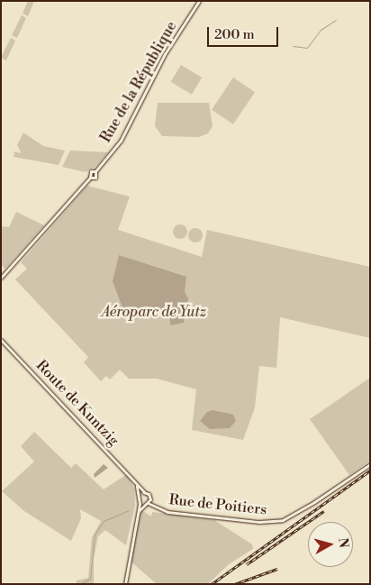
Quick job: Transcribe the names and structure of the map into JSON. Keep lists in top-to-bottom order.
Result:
{
  "streets": {
    "street": ["Rue de la République", "Route de Kuntzig", "Rue de Poitiers"]
  },
  "crossings": [
    ["Route de Kuntzig", "Rue de Poitiers"]
  ],
  "parks": ["Aéroparc de Yutz"],
  "scale_bar": "200 m",
  "north": "right"
}
